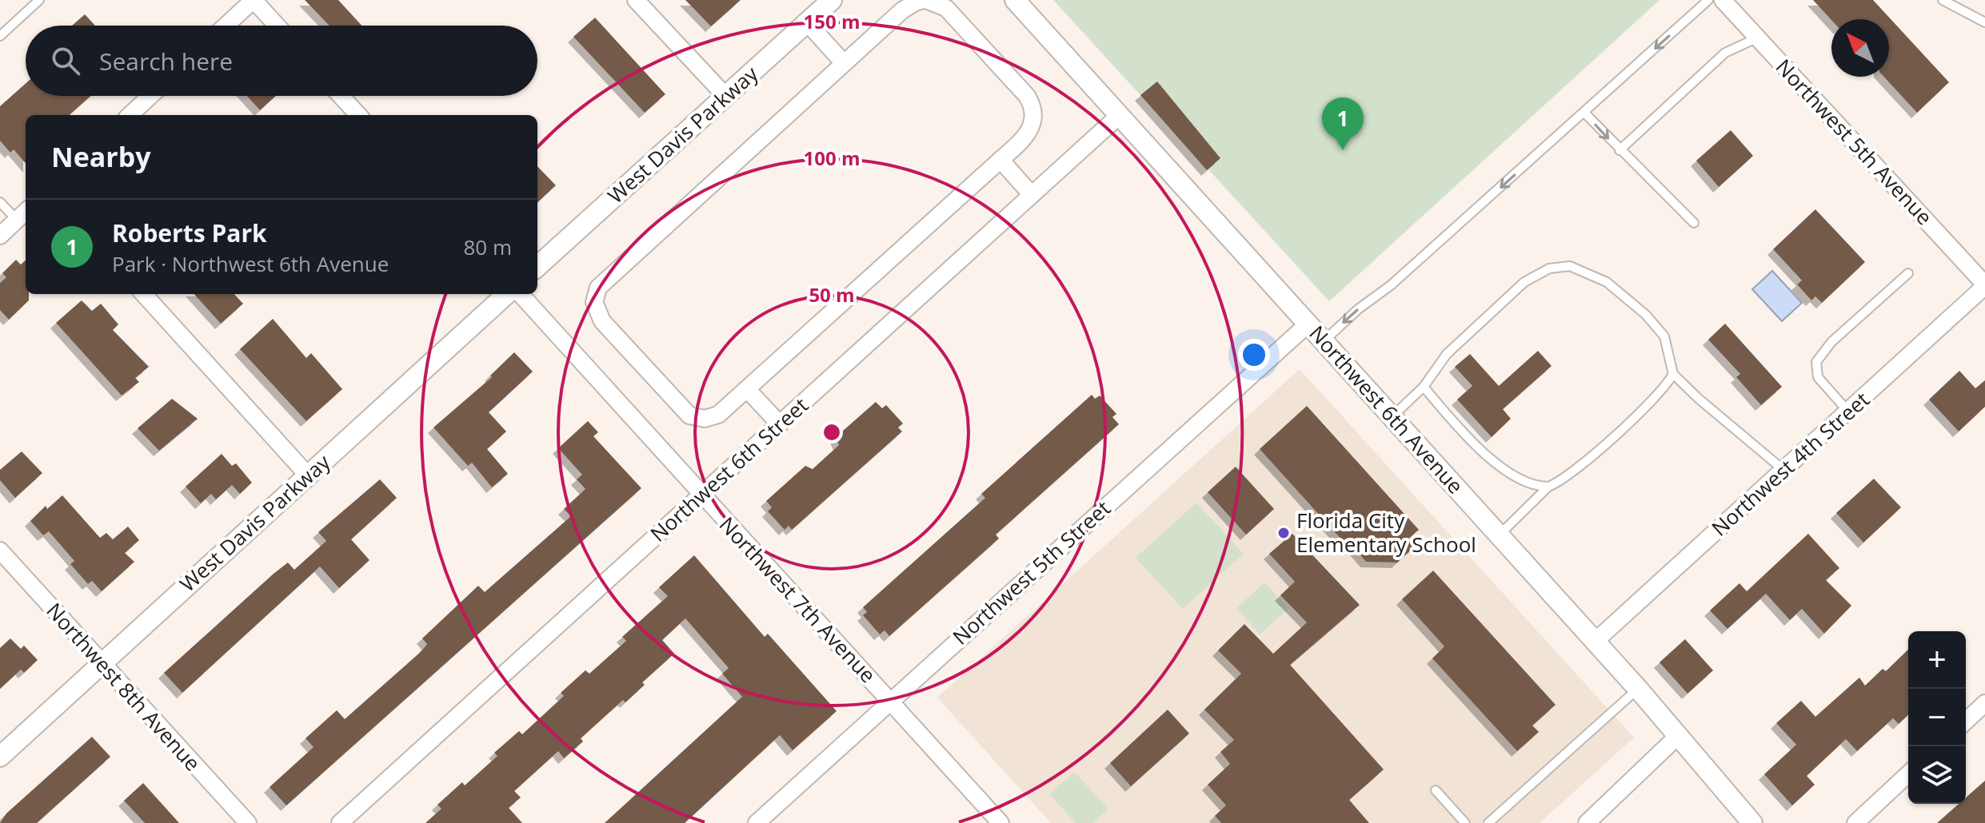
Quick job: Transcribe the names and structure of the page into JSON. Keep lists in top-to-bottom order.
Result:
{
  "streets": {
    "street": [
      "West Davis Parkway",
      "Northwest 5th Avenue",
      "Northwest 6th Avenue",
      "Northwest 4th Street",
      "Northwest 6th Street",
      "Northwest 5th Street",
      "Northwest 7th Avenue",
      "Northwest 8th Avenue"
    ]
  },
  "crossings": [
    ["West Davis Parkway", "Northwest 8th Avenue"],
    ["Northwest 5th Avenue", "Northwest 4th Street"],
    ["Northwest 6th Avenue", "Northwest 4th Street"],
    ["Northwest 6th Avenue", "Northwest 6th Street"],
    ["Northwest 6th Avenue", "Northwest 5th Street"],
    ["Northwest 6th Street", "Northwest 7th Avenue"],
    ["Northwest 5th Street", "Northwest 7th Avenue"]
  ],
  "places": ["Florida City Elementary School"],
  "north": "top left",
  "page": {
    "search": "Search here",
    "pins": "1",
    "heading": "Nearby",
    "list": [
      {
        "mark": "1",
        "name": "Roberts Park",
        "note": "Park · Northwest 6th Avenue",
        "value": "80 m"
      }
    ],
    "map_buttons": ["+", "−"]
  },
  "rings": ["150 m", "100 m", "50 m"]
}
